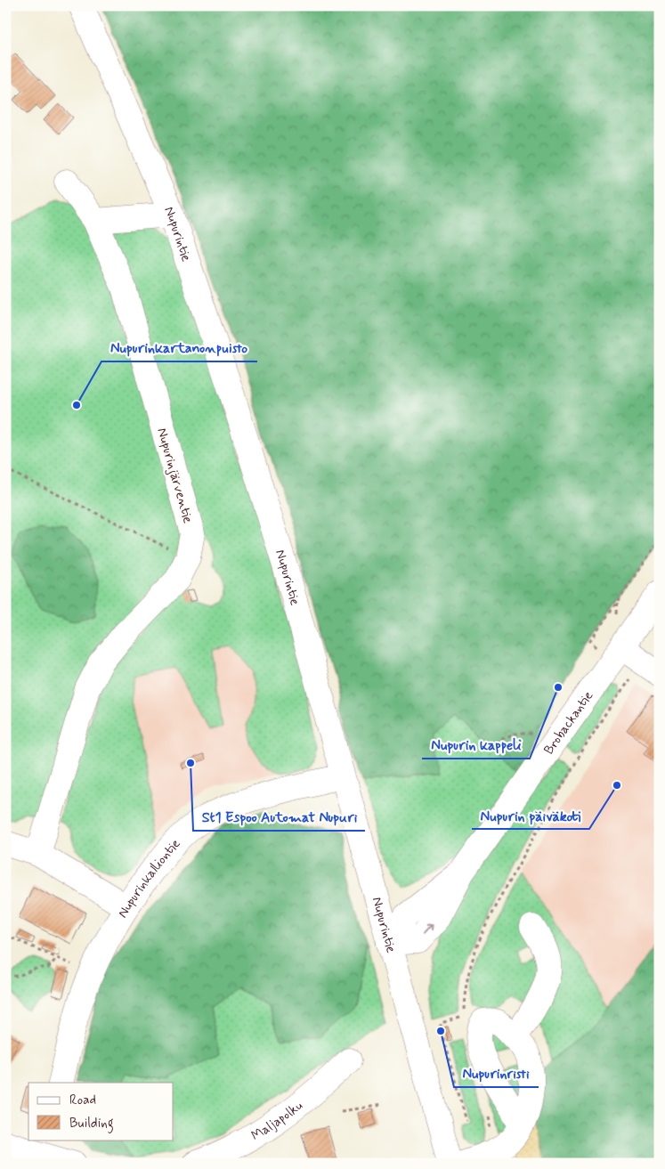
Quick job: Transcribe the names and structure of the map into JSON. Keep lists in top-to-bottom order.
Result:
{
  "streets": {
    "street": [
      "Nupurintie",
      "Nupurinjärventie",
      "Brobackantie",
      "Nupurinkalliontie",
      "Maljapolku"
    ]
  },
  "crossings": [
    ["Nupurintie", "Brobackantie"],
    ["Nupurintie", "Nupurinkalliontie"]
  ],
  "places": [
    "Nupurinkartanonpuisto",
    "Nupurin kappeli",
    "St1 Espoo Automat Nupuri",
    "Nupurin päiväkoti",
    "Nupurinristi"
  ],
  "legend": ["Road", "Building"]
}
